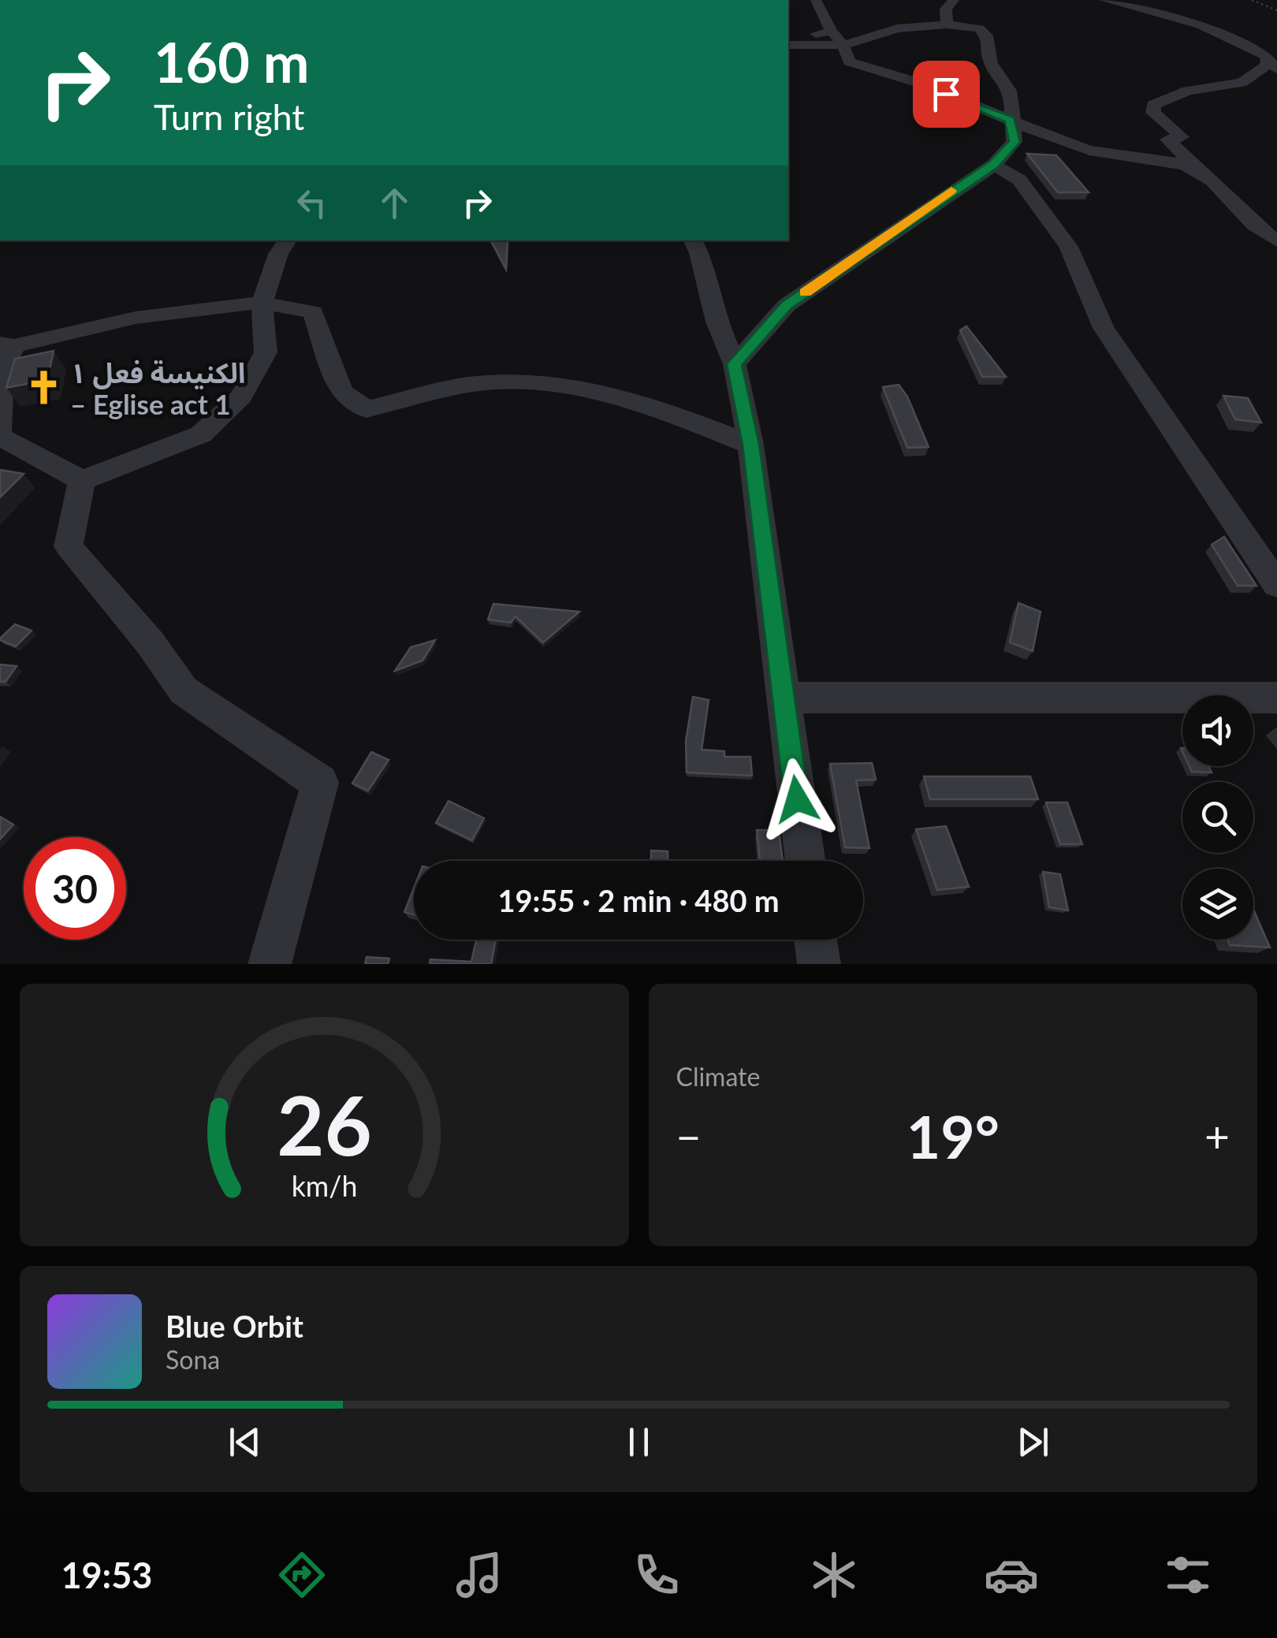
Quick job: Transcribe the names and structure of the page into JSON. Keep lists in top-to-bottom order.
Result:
{
  "places": {
    "church": ["الكنيسة فعل ۱ – Eglise act 1"]
  },
  "page": {
    "turn": ["160 m", "Turn right"],
    "limit": "30",
    "trip": "19:55 · 2 min · 480 m",
    "tile": "Climate",
    "heat": ["−", "19°", "+"],
    "song": ["Blue Orbit", "Sona"],
    "tabs": "19:53",
    "gauge": ["26", "km/h"]
  }
}
